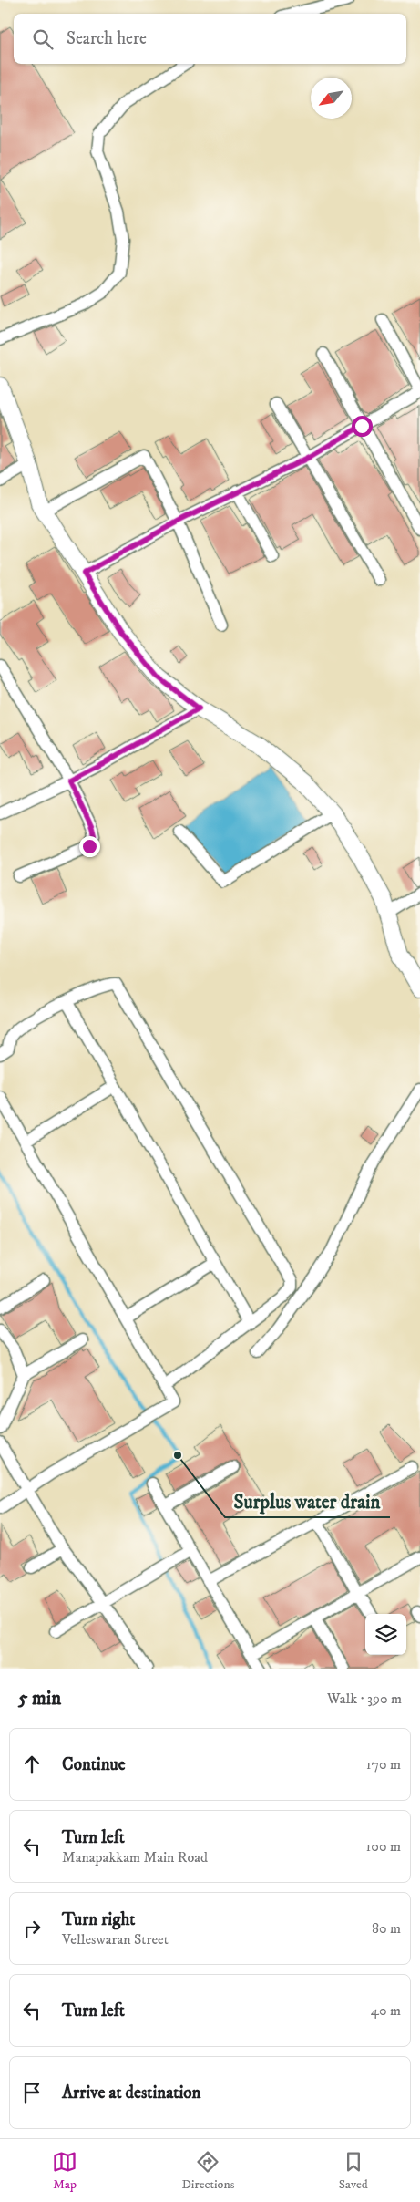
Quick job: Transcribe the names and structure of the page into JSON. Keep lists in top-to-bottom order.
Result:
{
  "places": ["Surplus water drain"],
  "north": "bottom left",
  "page": {
    "search": "Search here",
    "heading": ["5 min", "Walk · 390 m"],
    "list": [
      ["Continue", "170 m"],
      ["Turn left", "Manapakkam Main Road", "100 m"],
      ["Turn right", "Velleswaran Street", "80 m"],
      ["Turn left", "40 m"],
      "Arrive at destination"
    ],
    "nav": ["Map", "Directions", "Saved"]
  }
}
